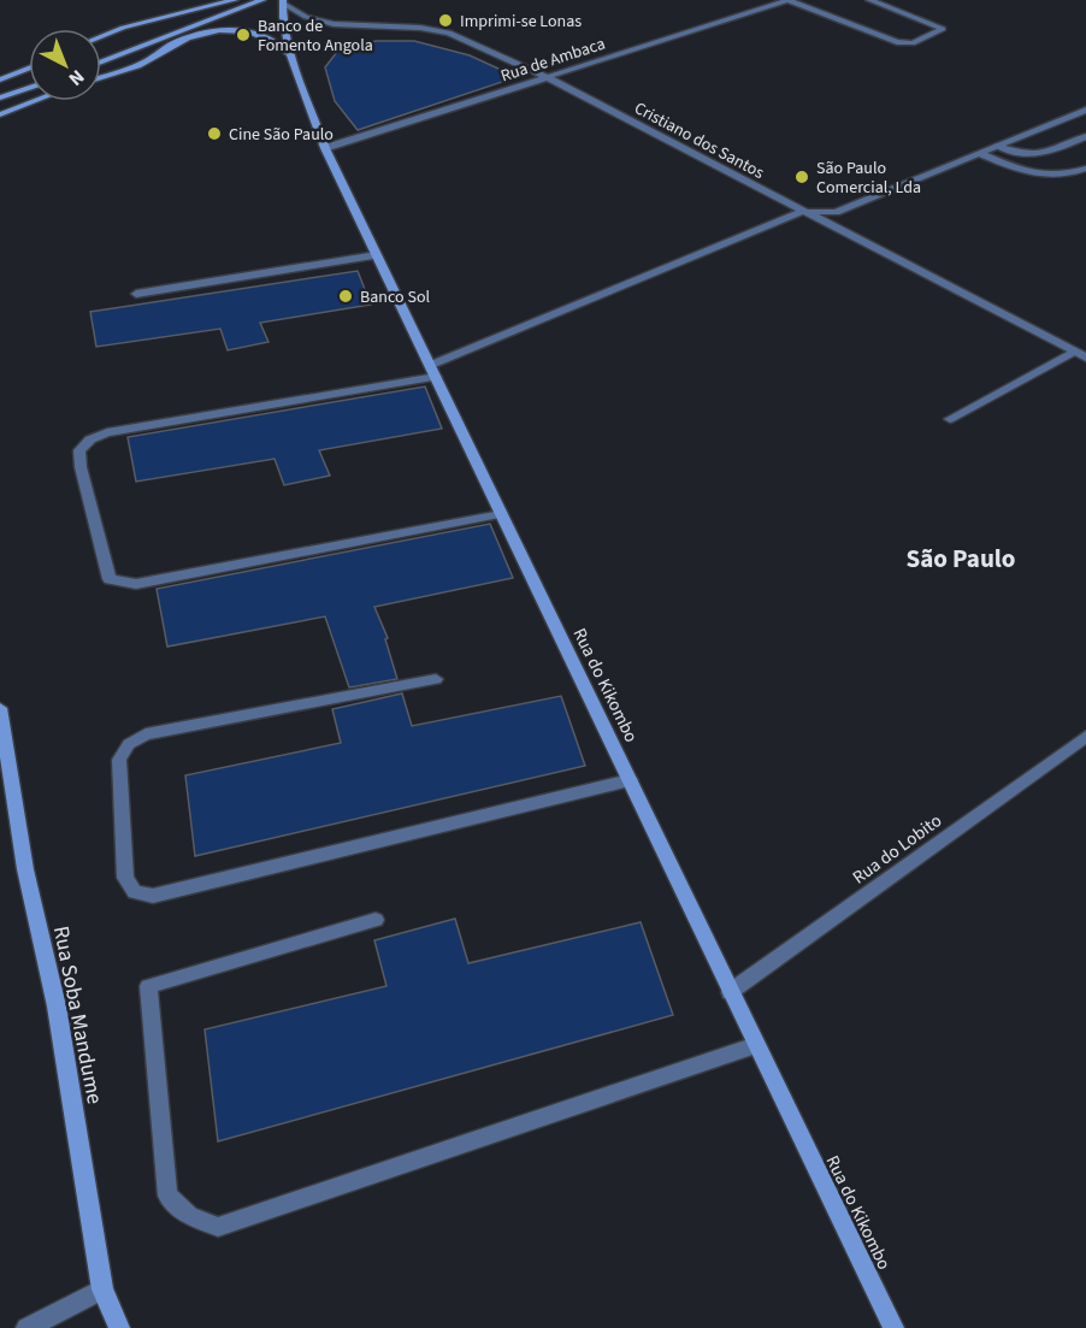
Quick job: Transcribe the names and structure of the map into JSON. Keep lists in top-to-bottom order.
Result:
{
  "streets": {
    "main road": ["Rua do Kikombo", "Rua Soba Mandume"],
    "street": ["Rua de Ambaca", "Cristiano dos Santos", "Rua do Lobito"]
  },
  "crossings": [
    ["Rua de Ambaca", "Cristiano dos Santos"],
    ["Rua de Ambaca", "Rua do Kikombo"],
    ["Rua do Kikombo", "Rua do Lobito"]
  ],
  "districts": ["São Paulo"],
  "places": [
    "Imprimi-se Lonas",
    "Banco de Fomento Angola",
    "Cine São Paulo",
    "São Paulo Comercial, Lda",
    "Banco Sol"
  ],
  "north": "bottom right"
}
